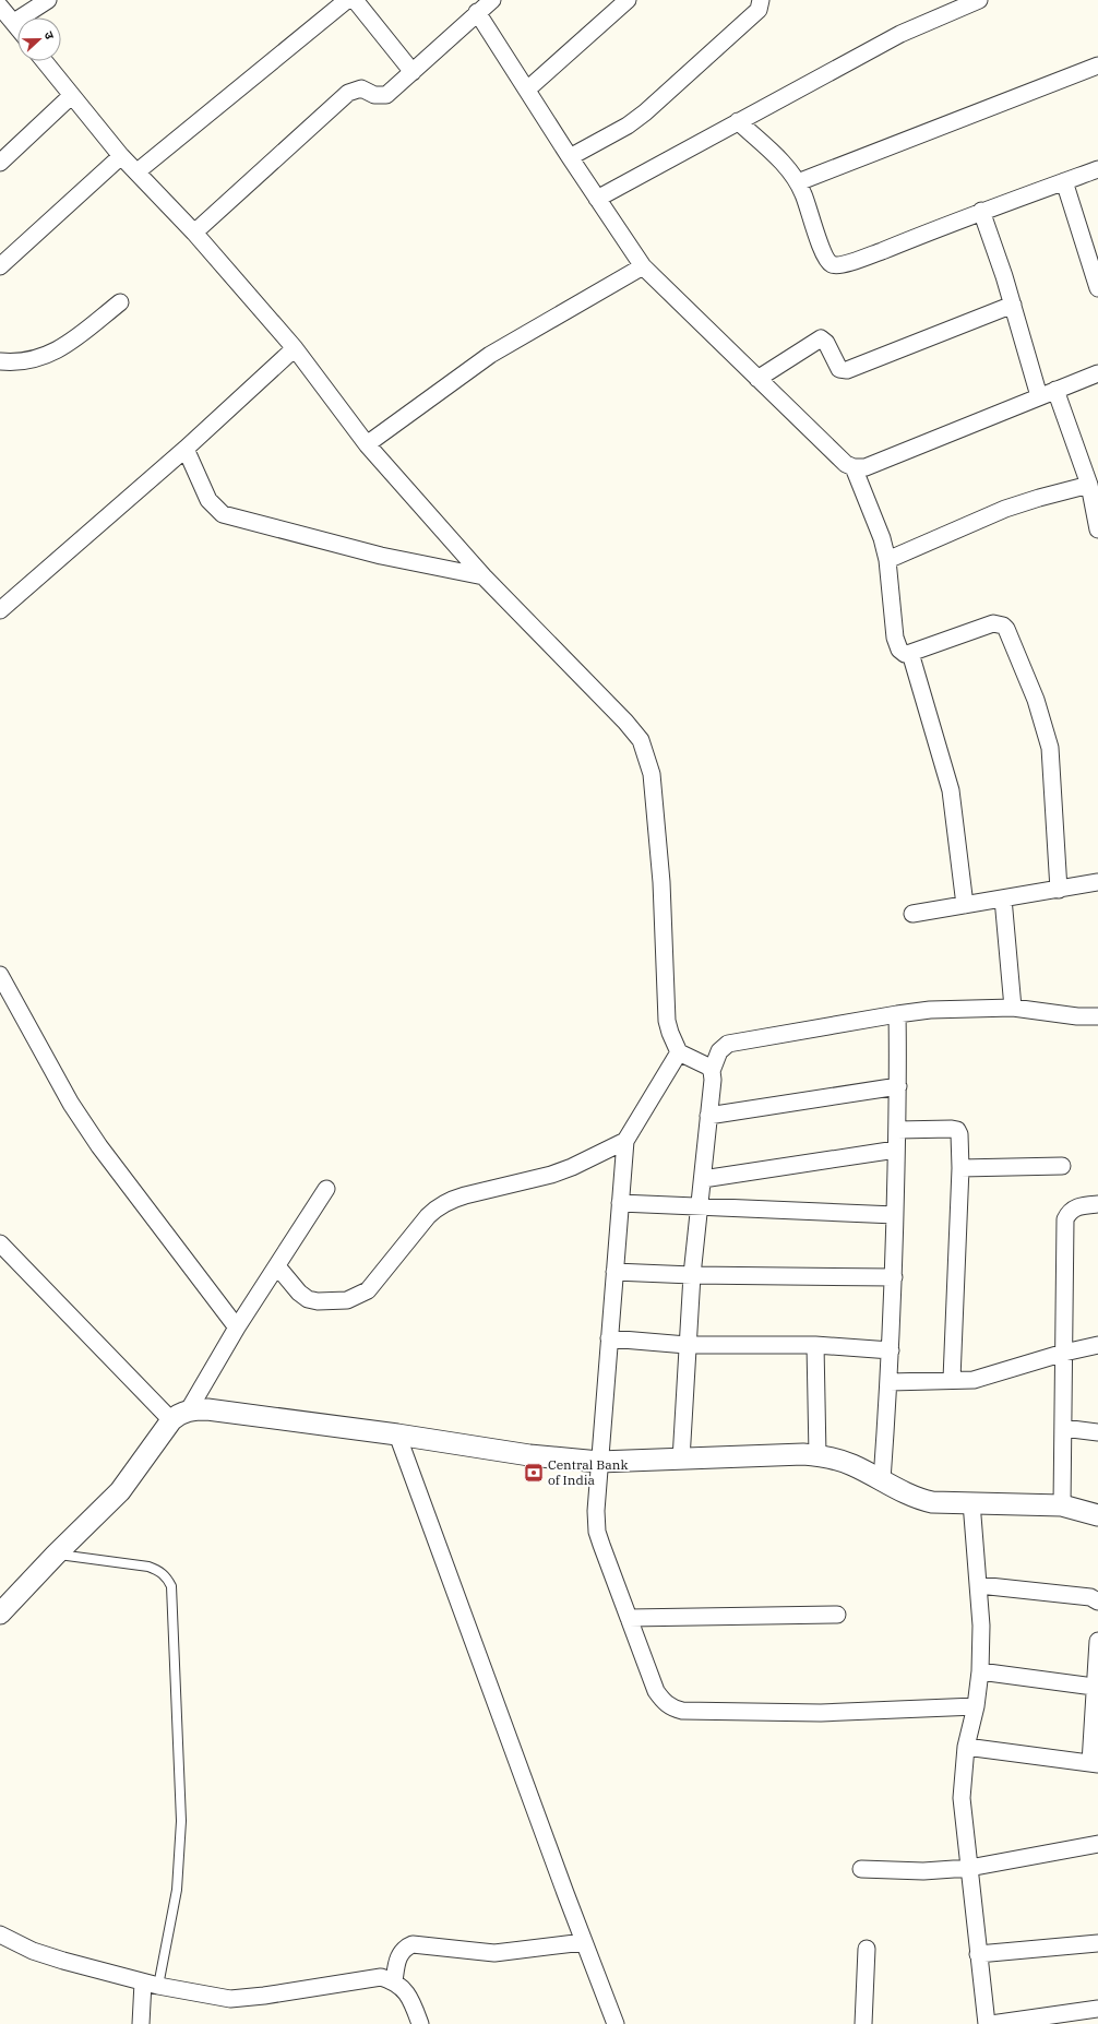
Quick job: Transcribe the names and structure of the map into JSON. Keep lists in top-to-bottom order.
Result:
{
  "places": {
    "bank": ["Central Bank of India"]
  },
  "north": "right"
}
